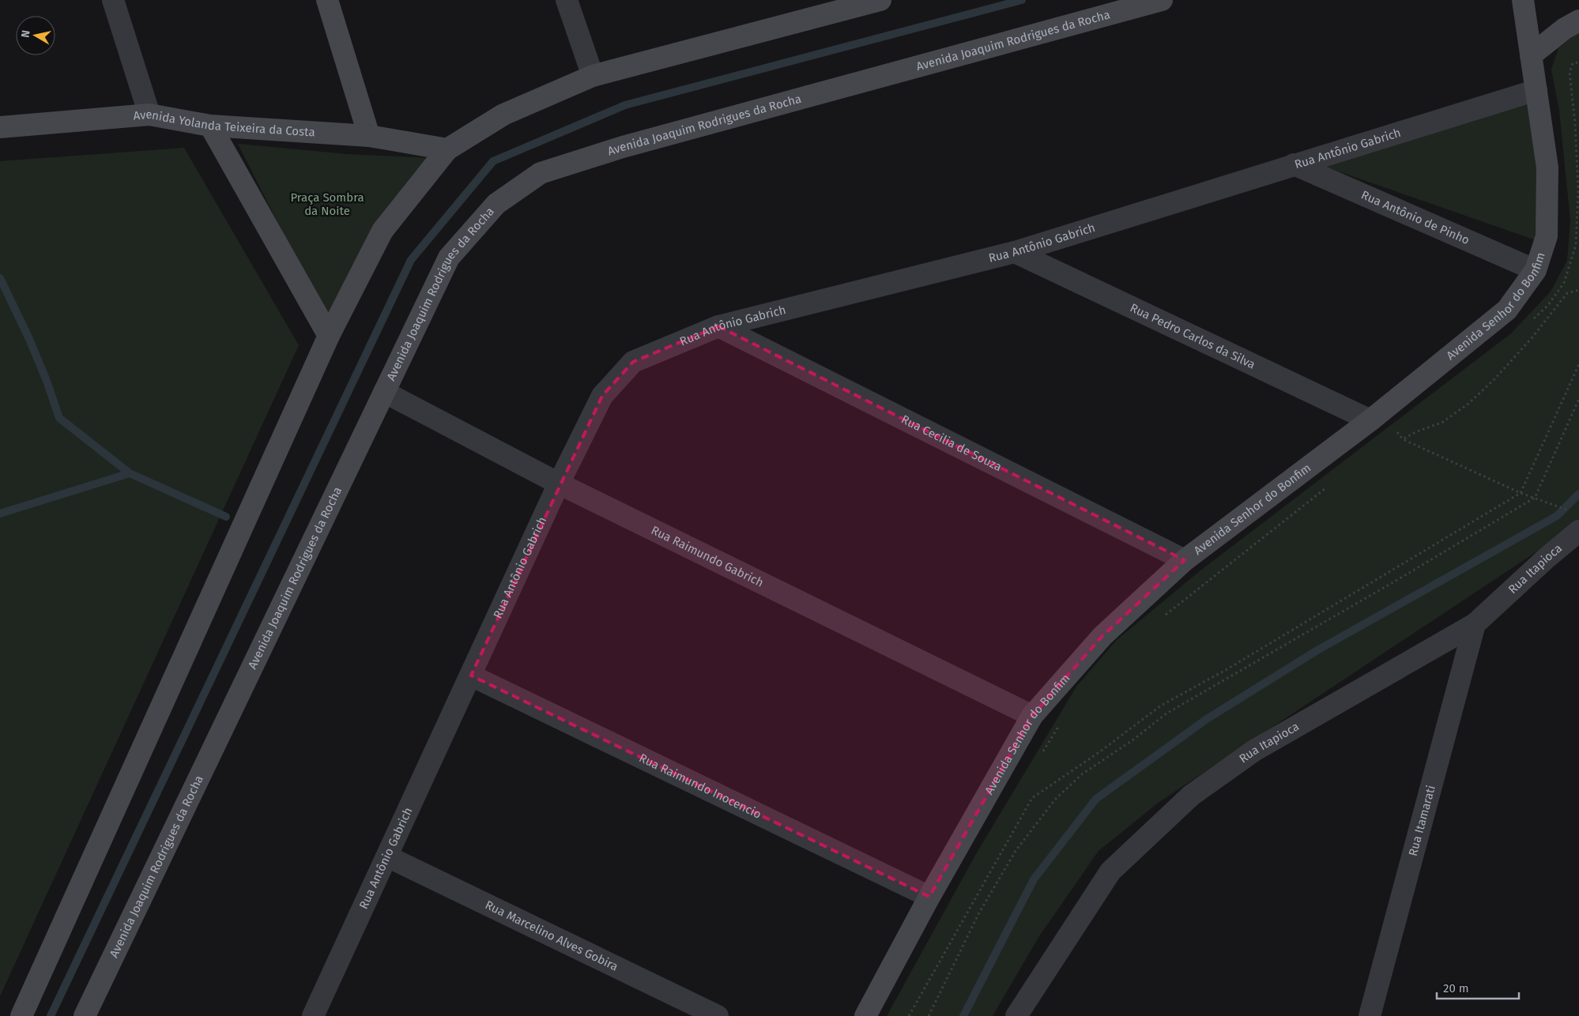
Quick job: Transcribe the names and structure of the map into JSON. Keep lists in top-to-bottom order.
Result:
{
  "streets": {
    "street": [
      "Avenida Joaquim Rodrigues da Rocha",
      "Avenida Yolanda Teixeira da Costa",
      "Rua Antônio Gabrich",
      "Rua Antônio de Pinho",
      "Avenida Senhor do Bonfim",
      "Rua Pedro Carlos da Silva",
      "Rua Cecilia de Souza",
      "Rua Raimundo Gabrich",
      "Rua Itapioca",
      "Rua Raimundo Inocencio",
      "Rua Itamarati",
      "Rua Marcelino Alves Gobira"
    ]
  },
  "crossings": [
    ["Avenida Joaquim Rodrigues da Rocha", "Rua Raimundo Gabrich"],
    ["Rua Antônio Gabrich", "Rua Antônio de Pinho"],
    ["Rua Antônio Gabrich", "Avenida Senhor do Bonfim"],
    ["Rua Antônio Gabrich", "Rua Pedro Carlos da Silva"],
    ["Rua Antônio Gabrich", "Rua Cecilia de Souza"],
    ["Rua Antônio Gabrich", "Rua Raimundo Gabrich"],
    ["Rua Antônio Gabrich", "Rua Raimundo Inocencio"],
    ["Rua Antônio Gabrich", "Rua Marcelino Alves Gobira"],
    ["Rua Antônio de Pinho", "Avenida Senhor do Bonfim"],
    ["Avenida Senhor do Bonfim", "Rua Pedro Carlos da Silva"],
    ["Avenida Senhor do Bonfim", "Rua Cecilia de Souza"],
    ["Avenida Senhor do Bonfim", "Rua Raimundo Gabrich"],
    ["Avenida Senhor do Bonfim", "Rua Raimundo Inocencio"],
    ["Rua Itapioca", "Rua Itamarati"]
  ],
  "parks": ["Praça Sombra da Noite"],
  "scale_bar": "20 m",
  "north": "left"
}
